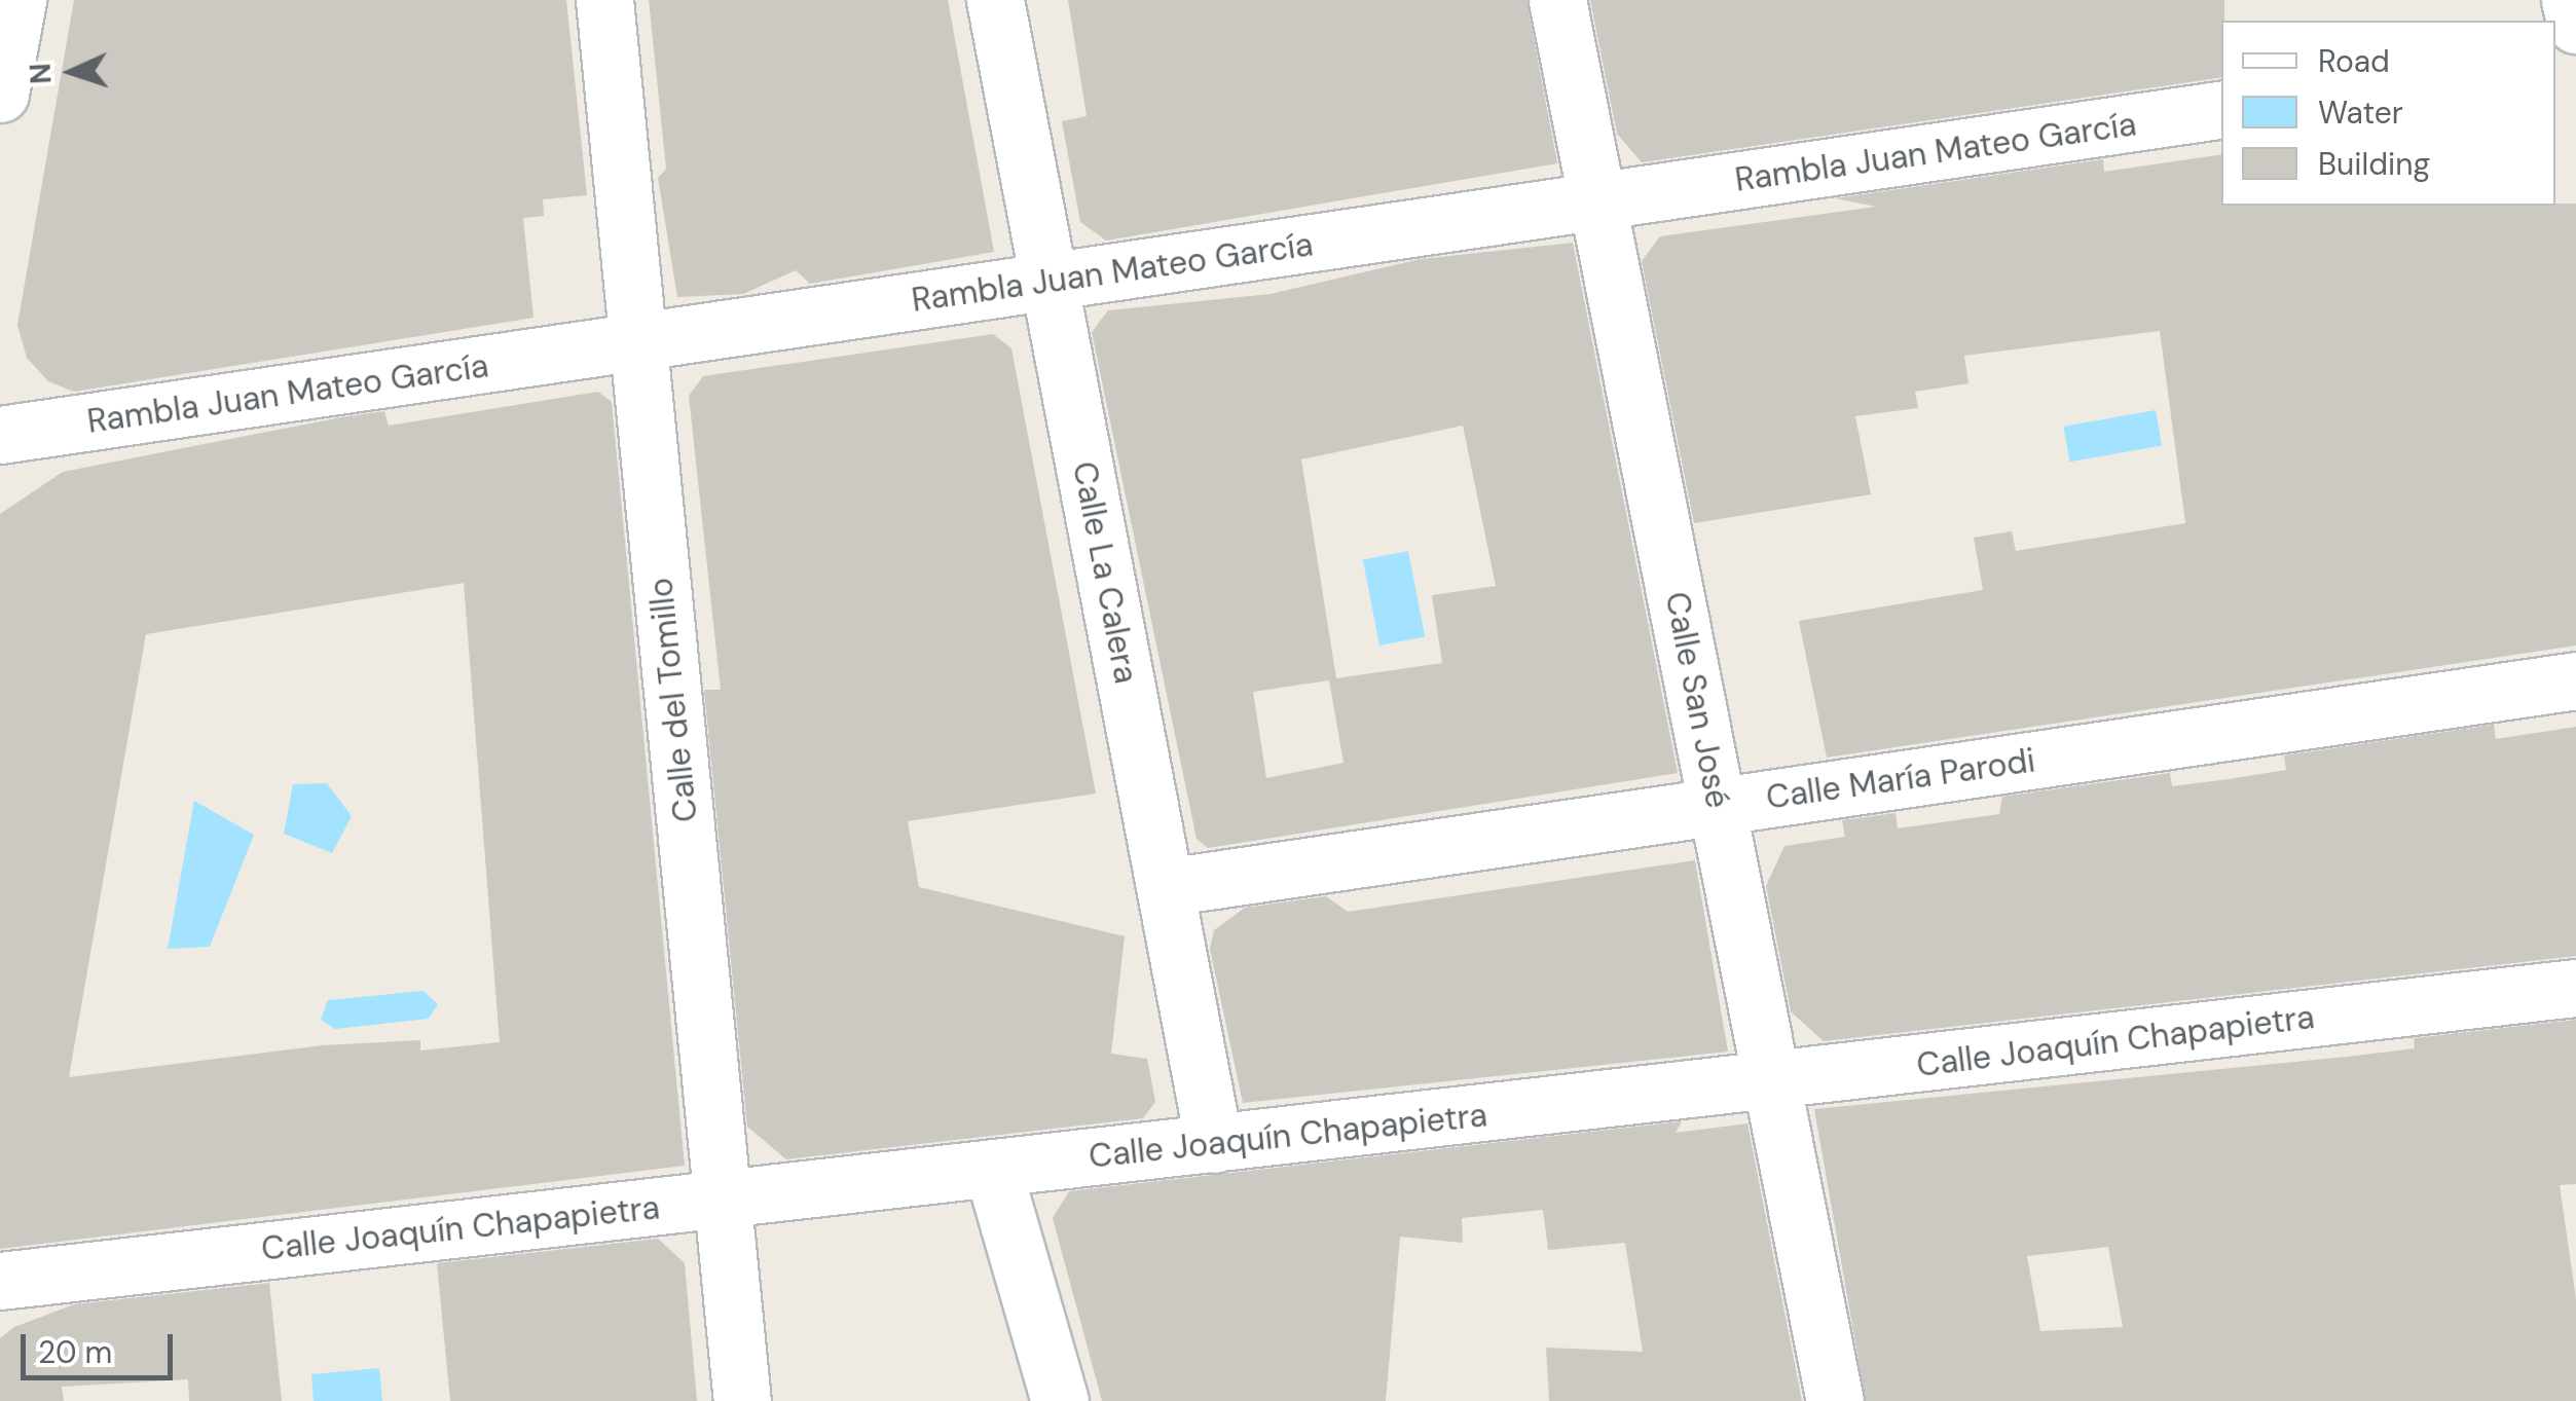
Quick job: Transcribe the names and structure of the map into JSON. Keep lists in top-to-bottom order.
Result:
{
  "streets": {
    "street": [
      "Rambla Juan Mateo García",
      "Calle La Calera",
      "Calle del Tomillo",
      "Calle San José",
      "Calle María Parodi",
      "Calle Joaquín Chapapietra"
    ]
  },
  "crossings": [
    ["Rambla Juan Mateo García", "Calle La Calera"],
    ["Rambla Juan Mateo García", "Calle del Tomillo"],
    ["Rambla Juan Mateo García", "Calle San José"],
    ["Calle La Calera", "Calle María Parodi"],
    ["Calle La Calera", "Calle Joaquín Chapapietra"],
    ["Calle del Tomillo", "Calle Joaquín Chapapietra"],
    ["Calle San José", "Calle María Parodi"],
    ["Calle San José", "Calle Joaquín Chapapietra"]
  ],
  "legend": ["Road", "Water", "Building"],
  "scale_bar": "20 m",
  "north": "left"
}
